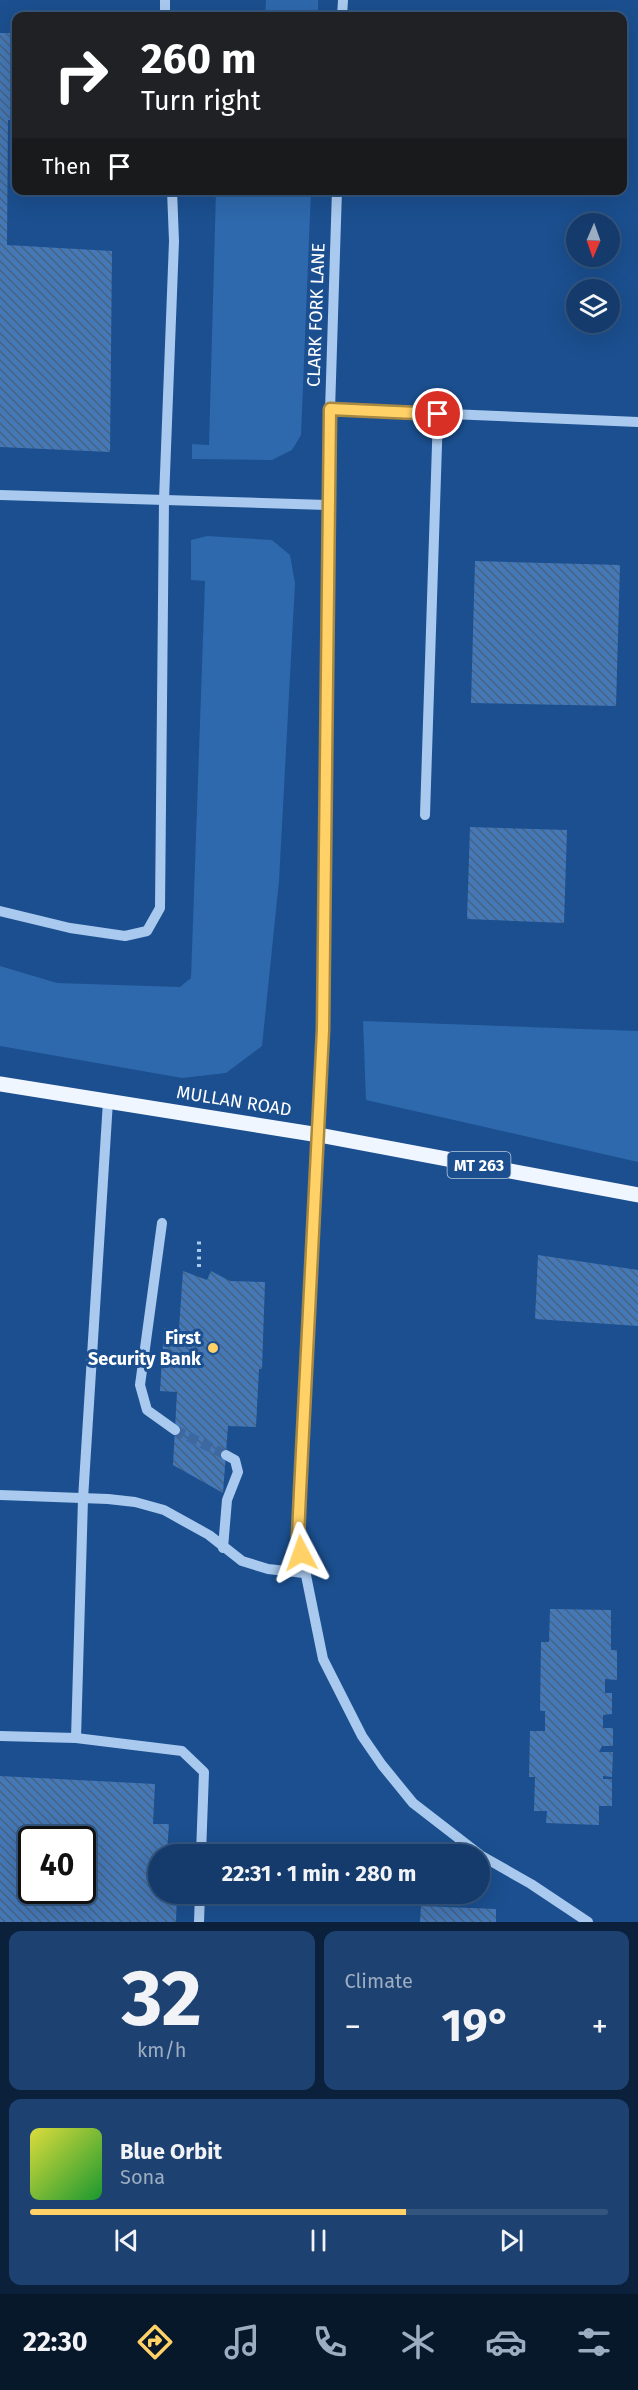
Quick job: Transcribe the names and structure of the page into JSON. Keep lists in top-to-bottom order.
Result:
{
  "streets": {
    "main road": ["MULLAN ROAD", "MT 263"],
    "street": ["CLARK FORK LANE"]
  },
  "crossings": [
    ["CLARK FORK LANE", "MULLAN ROAD"]
  ],
  "places": ["First Security Bank"],
  "north": "bottom",
  "page": {
    "turn": ["260 m", "Turn right"],
    "then": "Then",
    "limit": "40",
    "trip": "22:31 · 1 min · 280 m",
    "tile": [
      ["32", "km/h"],
      "Climate"
    ],
    "heat": ["−", "19°", "+"],
    "song": ["Blue Orbit", "Sona"],
    "tabs": "22:30"
  }
}
